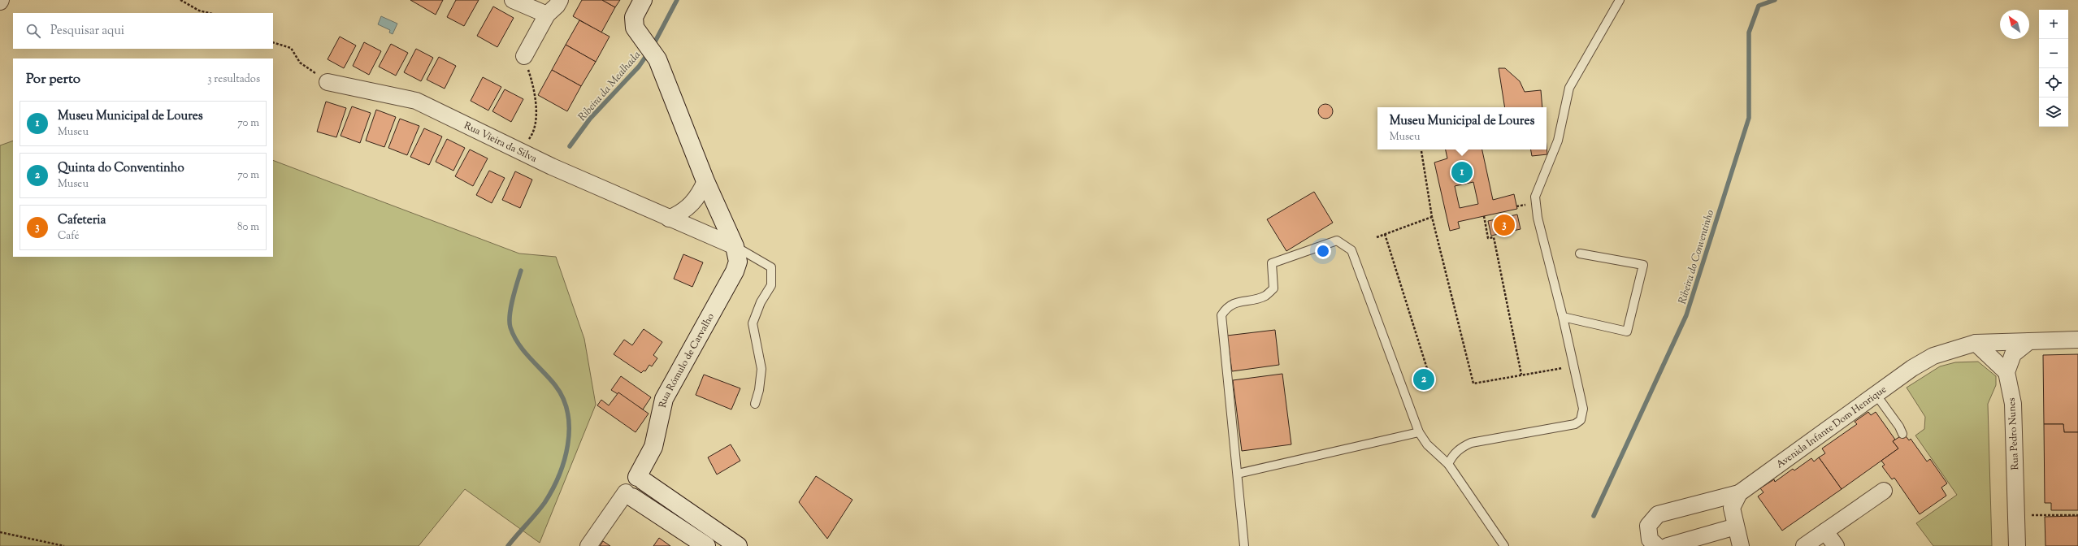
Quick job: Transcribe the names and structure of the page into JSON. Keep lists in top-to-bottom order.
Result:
{
  "streets": {
    "street": [
      "Rua Vieira da Silva",
      "Rua Rómulo de Carvalho",
      "Avenida Infante Dom Henrique",
      "Rua Pedro Nunes"
    ]
  },
  "crossings": [
    ["Rua Vieira da Silva", "Rua Rómulo de Carvalho"]
  ],
  "water": ["Ribeira da Mealhada", "Ribeira do Conventinho"],
  "north": "top left",
  "page": {
    "map_buttons": ["+", "−"],
    "search": "Pesquisar aqui",
    "heading": ["Por perto", "3 resultados"],
    "list": [
      {
        "mark": "1",
        "name": "Museu Municipal de Loures",
        "note": "Museu",
        "value": "70 m"
      },
      {
        "mark": "2",
        "name": "Quinta do Conventinho",
        "note": "Museu",
        "value": "70 m"
      },
      {
        "mark": "3",
        "name": "Cafeteria",
        "note": "Café",
        "value": "80 m"
      }
    ],
    "popup": ["Museu Municipal de Loures", "Museu"],
    "pins": ["1", "3", "2"]
  }
}
